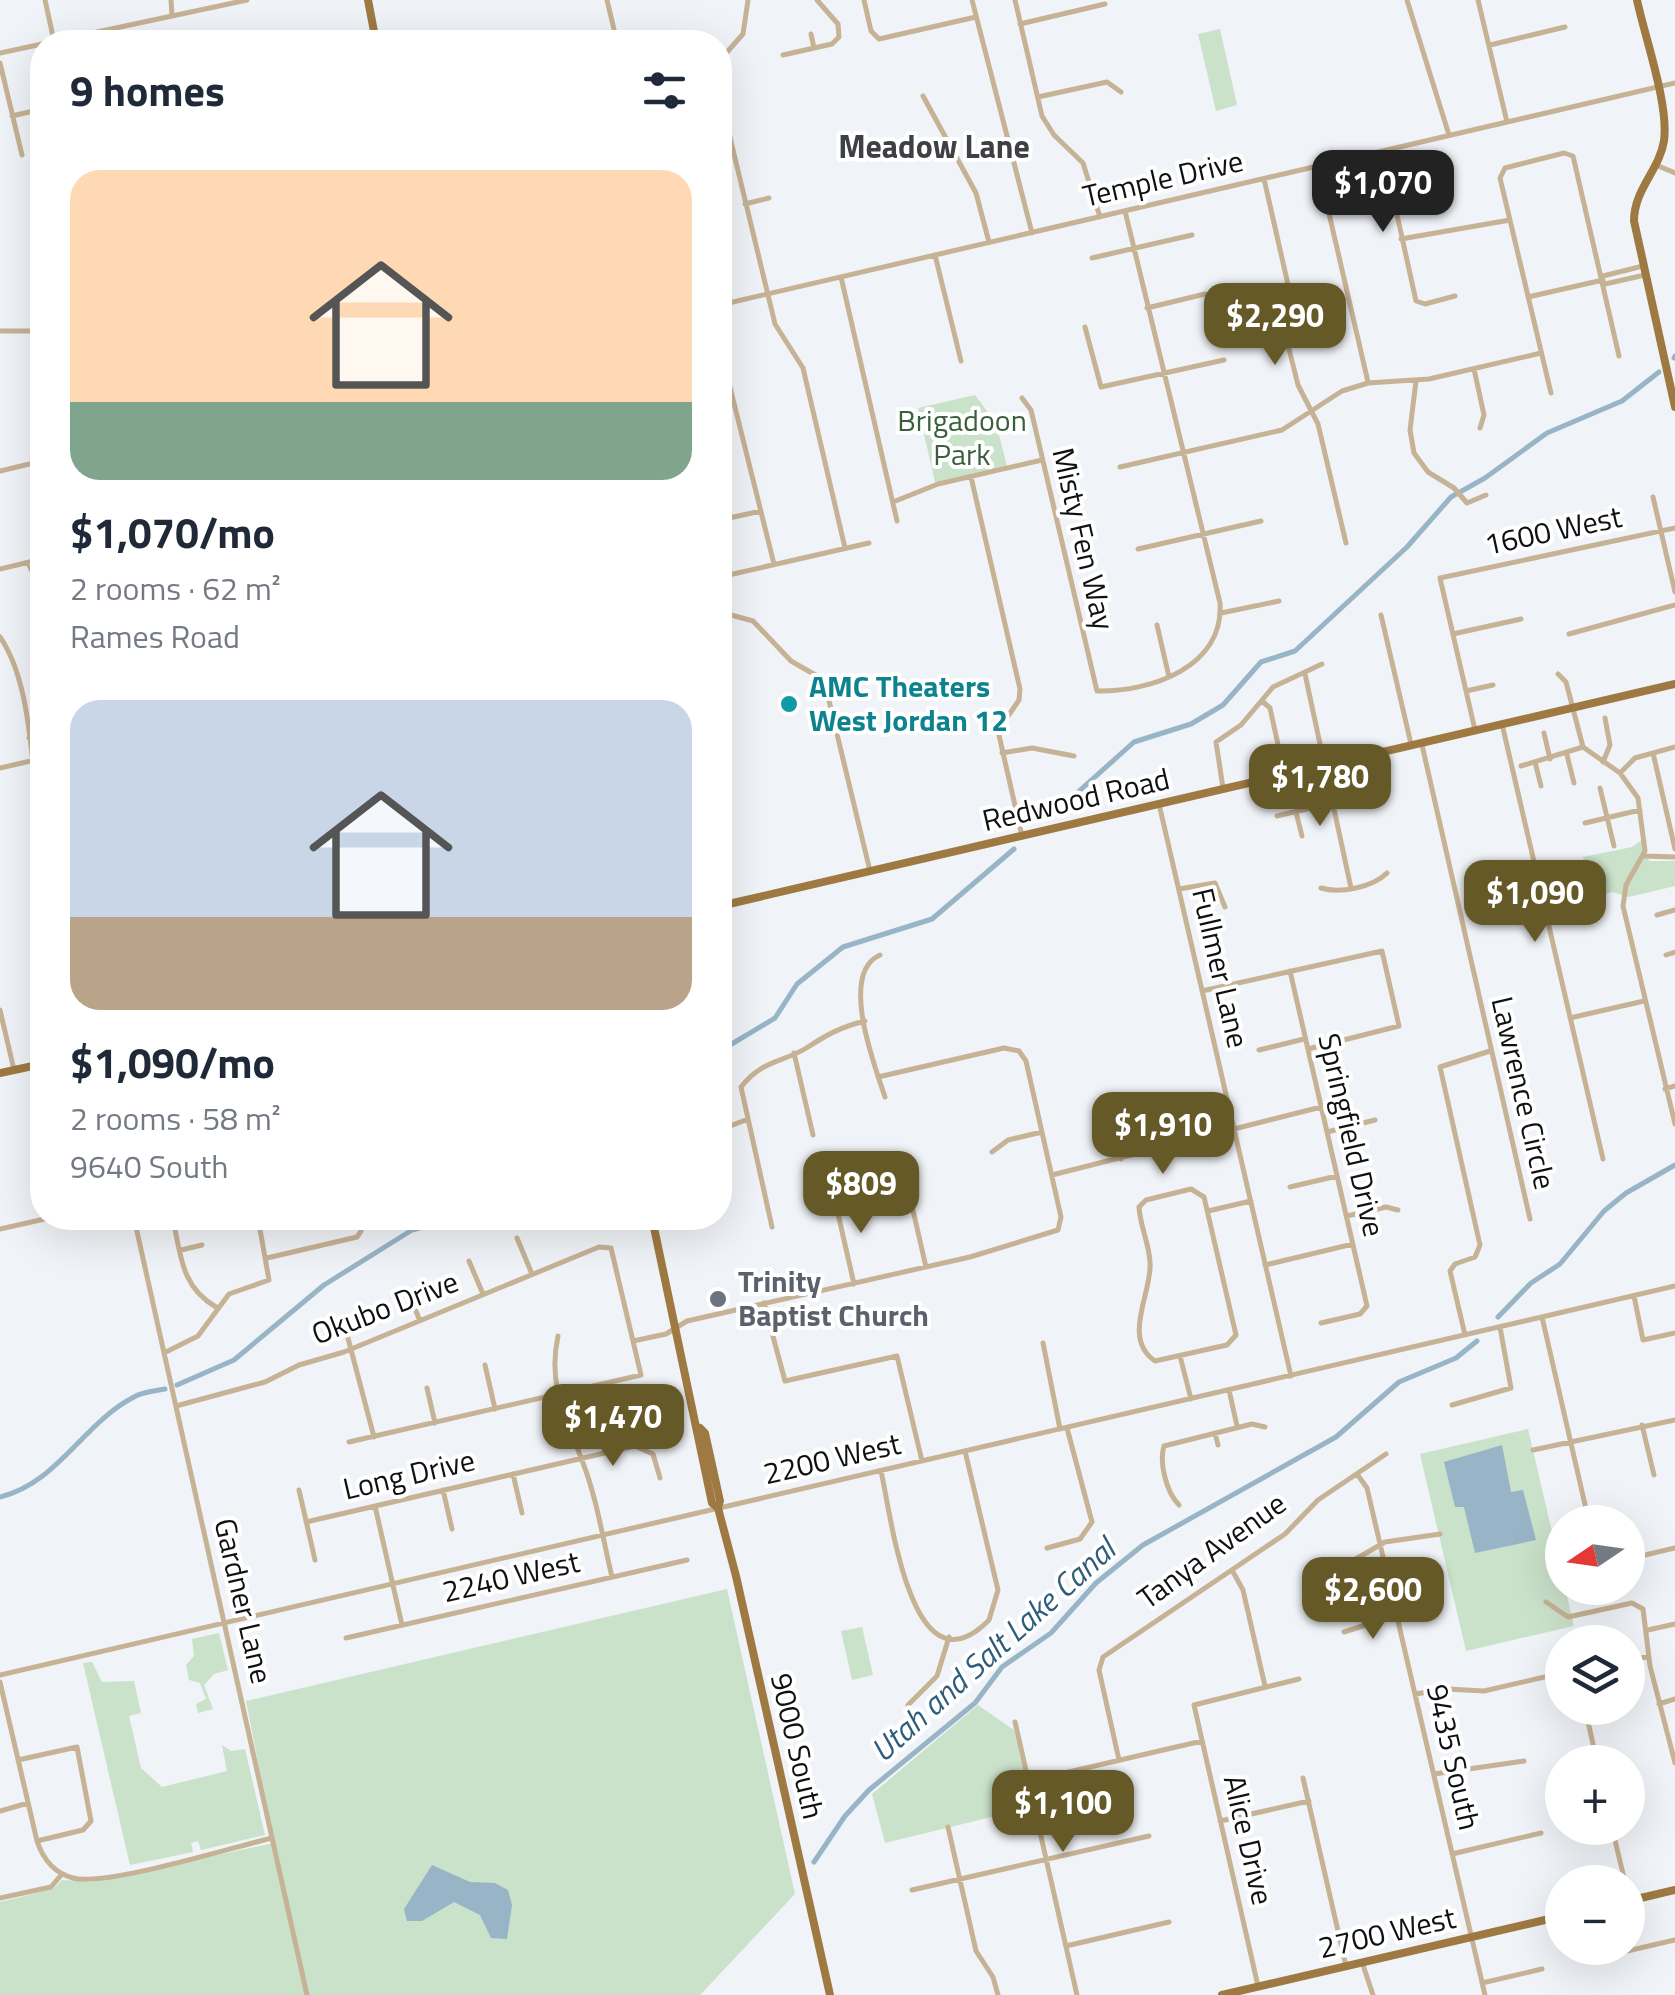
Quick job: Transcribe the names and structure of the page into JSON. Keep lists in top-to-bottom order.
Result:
{
  "streets": {
    "main road": ["Redwood Road", "9000 South", "2700 West"],
    "street": [
      "Temple Drive",
      "1600 West",
      "Misty Fen Way",
      "Fullmer Lane",
      "Lawrence Circle",
      "Springfield Drive",
      "Okubo Drive",
      "2200 West",
      "Long Drive",
      "Tanya Avenue",
      "2240 West",
      "Gardner Lane",
      "9435 South",
      "Alice Drive"
    ]
  },
  "crossings": [
    ["Redwood Road", "Fullmer Lane"],
    ["Redwood Road", "Lawrence Circle"],
    ["Fullmer Lane", "2200 West"],
    ["Okubo Drive", "Gardner Lane"],
    ["2200 West", "Gardner Lane"],
    ["2200 West", "9000 South"],
    ["Tanya Avenue", "9435 South"],
    ["9435 South", "2700 West"],
    ["Alice Drive", "2700 West"]
  ],
  "districts": ["Meadow Lane"],
  "water": ["Utah and Salt Lake Canal"],
  "parks": ["Brigadoon Park"],
  "places": ["AMC Theaters West Jordan 12", "Trinity Baptist Church"],
  "north": "left",
  "page": {
    "heading": "9 homes",
    "price": [
      "$1,070",
      "$2,290",
      "$1,780",
      "$1,090",
      "$1,910",
      "$809",
      "$1,470",
      "$2,600",
      "$1,100"
    ],
    "list": [
      {
        "name": "$1,070/mo",
        "note": "2 rooms · 62 m² · Rames Road"
      },
      {
        "name": "$1,090/mo",
        "note": "2 rooms · 58 m² · 9640 South"
      }
    ],
    "map_buttons": ["+", "−"]
  }
}
